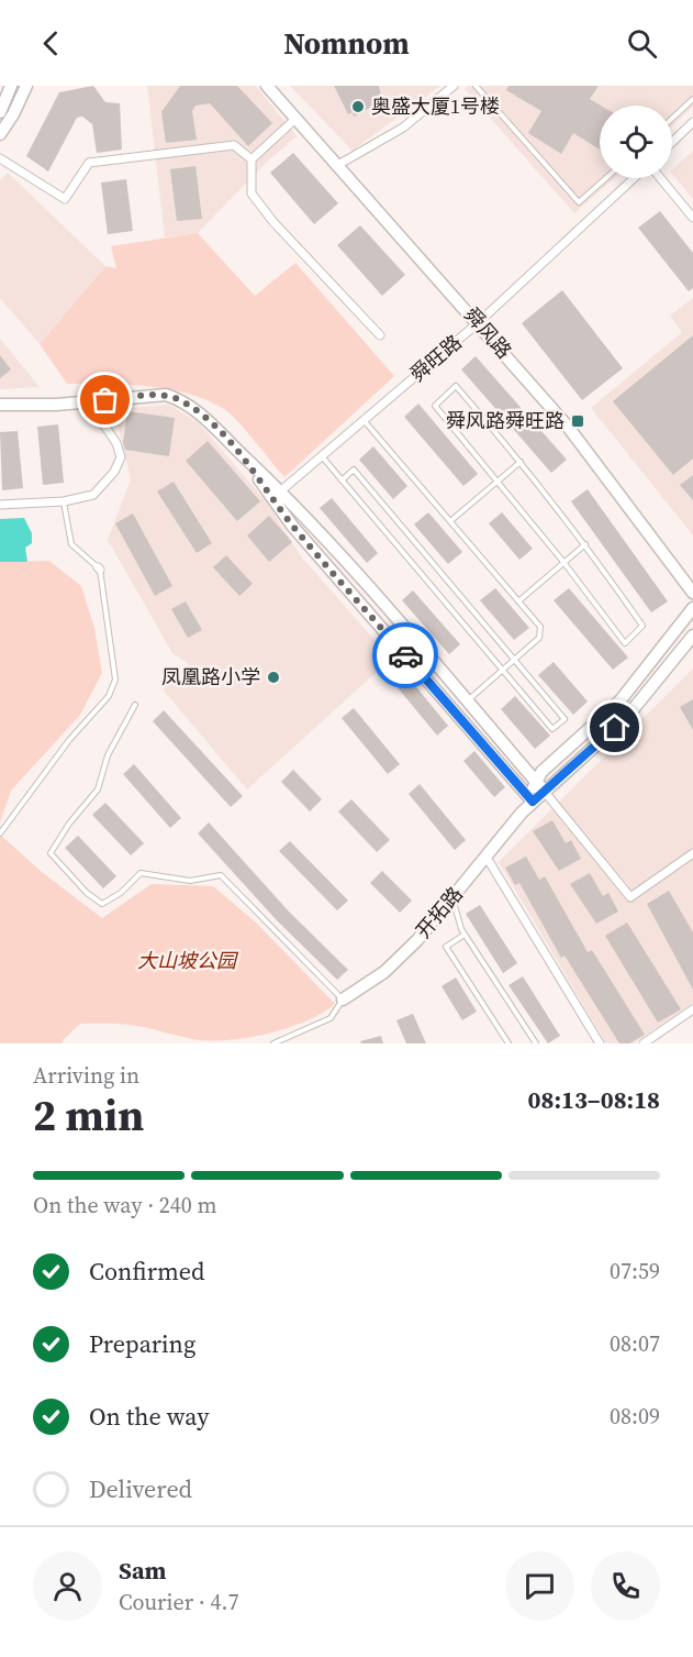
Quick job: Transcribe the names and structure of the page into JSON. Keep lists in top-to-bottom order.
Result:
{
  "streets": {
    "main road": ["舜风路", "开拓路"],
    "street": ["舜旺路"]
  },
  "crossings": [
    ["舜风路", "舜旺路"]
  ],
  "parks": ["大山坡公园"],
  "places": {
    "other": ["奥盛大厦1号楼", "凤凰路小学"],
    "transit": ["舜风路舜旺路"]
  },
  "page": {
    "header": "Nomnom",
    "heading": ["2 min", "Arriving in", "08:13–08:18"],
    "panel": ["Sam", "Courier · 4.7"],
    "bar": "On the way · 240 m",
    "list": [
      ["Confirmed", "07:59"],
      ["Preparing", "08:07"],
      ["On the way", "08:09"],
      "Delivered"
    ]
  }
}
